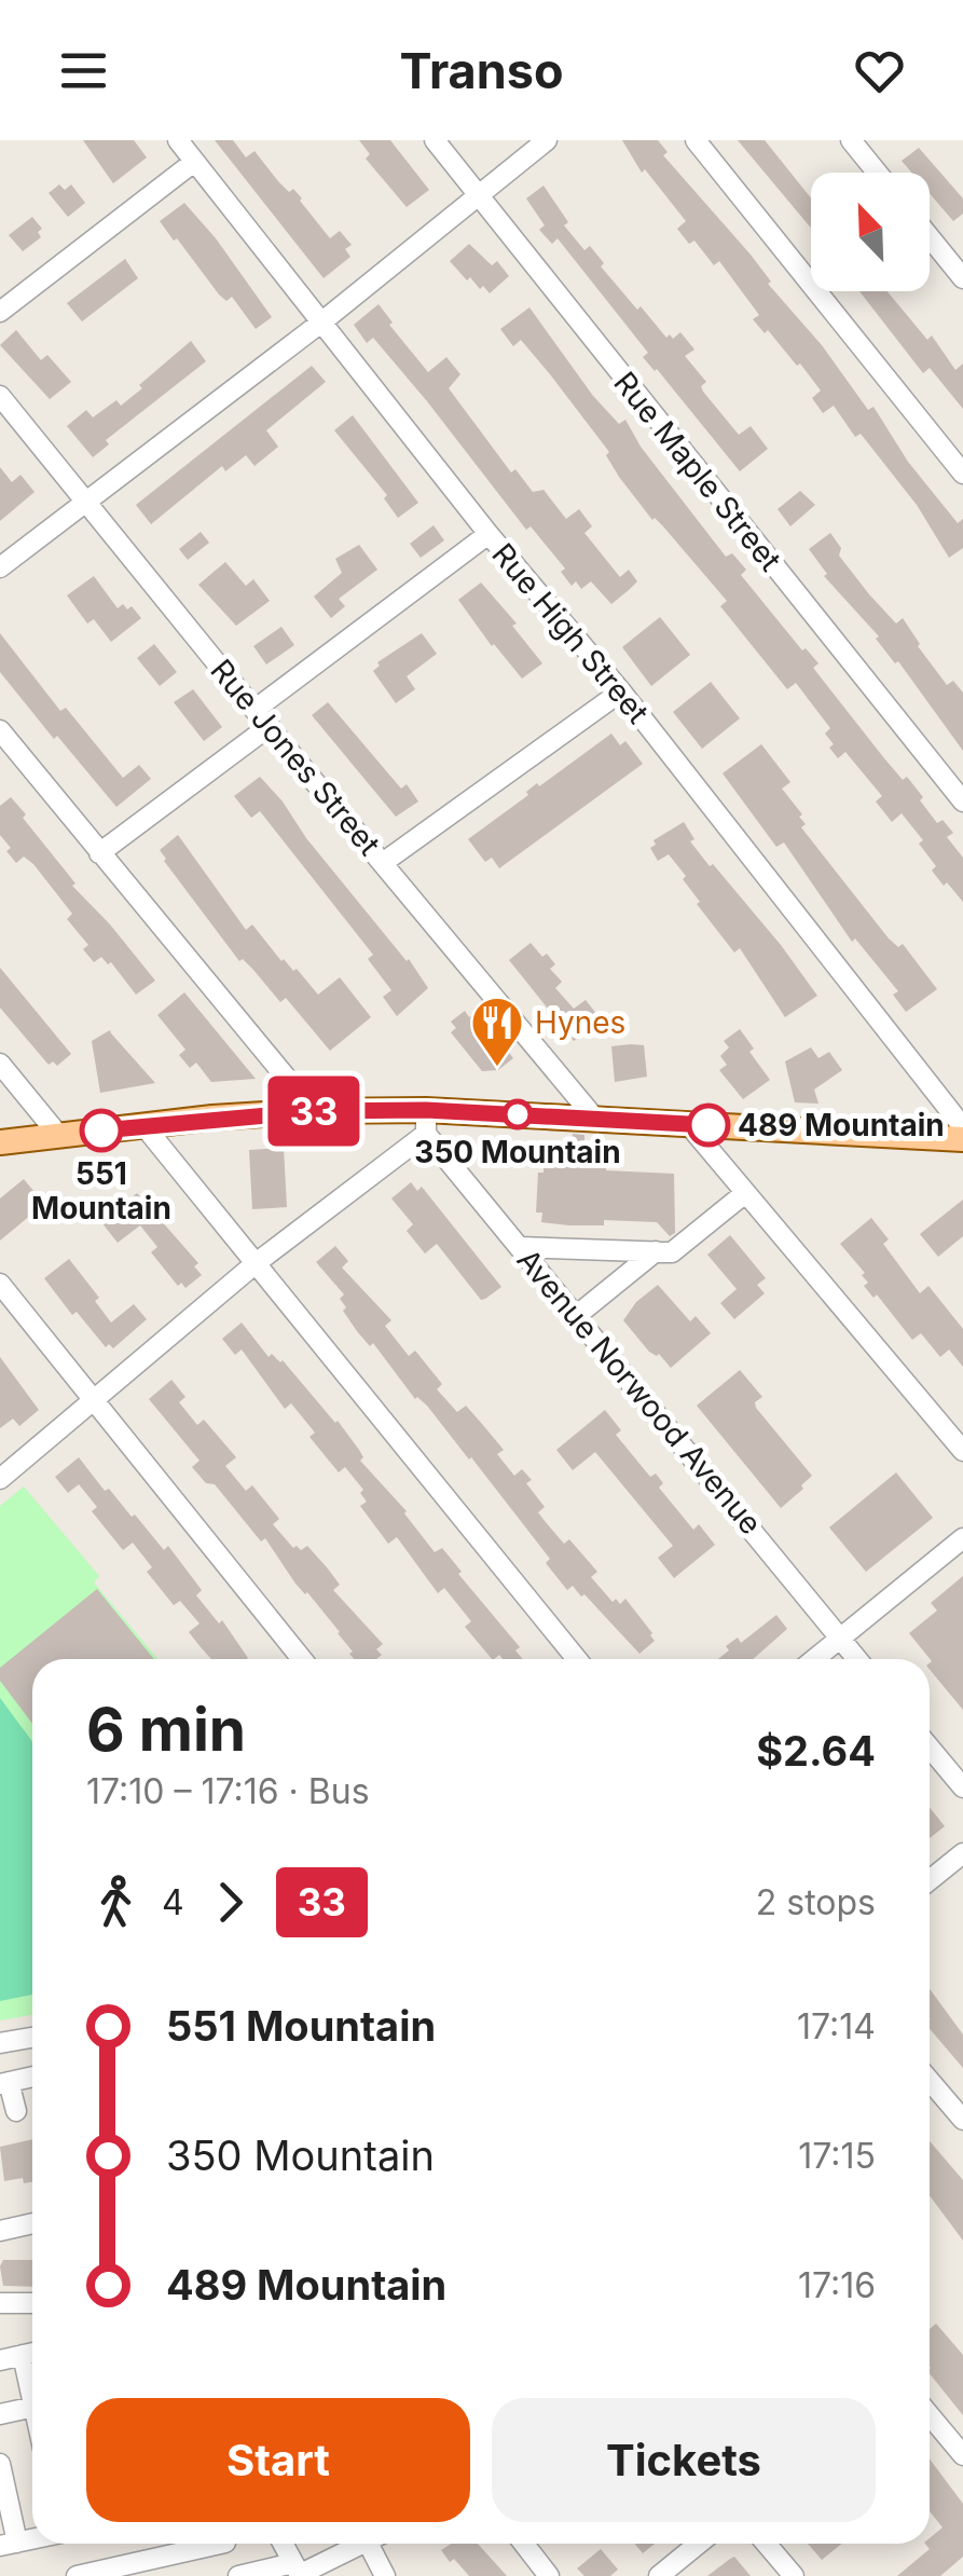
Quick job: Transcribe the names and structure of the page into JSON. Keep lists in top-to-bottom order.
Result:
{
  "streets": {
    "street": [
      "Rue Maple Street",
      "Rue High Street",
      "Rue Jones Street",
      "Avenue Norwood Avenue"
    ]
  },
  "places": {
    "restaurant": ["Hynes"],
    "other": ["350 Mountain", "489 Mountain", "551 Mountain"]
  },
  "lines": ["bus line 33"],
  "north": "top left",
  "page": {
    "header": "Transo",
    "on_map": "33",
    "heading": ["6 min", "17:10 – 17:16 · Bus", "$2.64"],
    "legs": ["4", "33", "2 stops"],
    "list": [
      {
        "name": "551 Mountain",
        "value": "17:14"
      },
      {
        "name": "350 Mountain",
        "value": "17:15"
      },
      {
        "name": "489 Mountain",
        "value": "17:16"
      }
    ],
    "buttons": ["Start", "Tickets"]
  }
}
